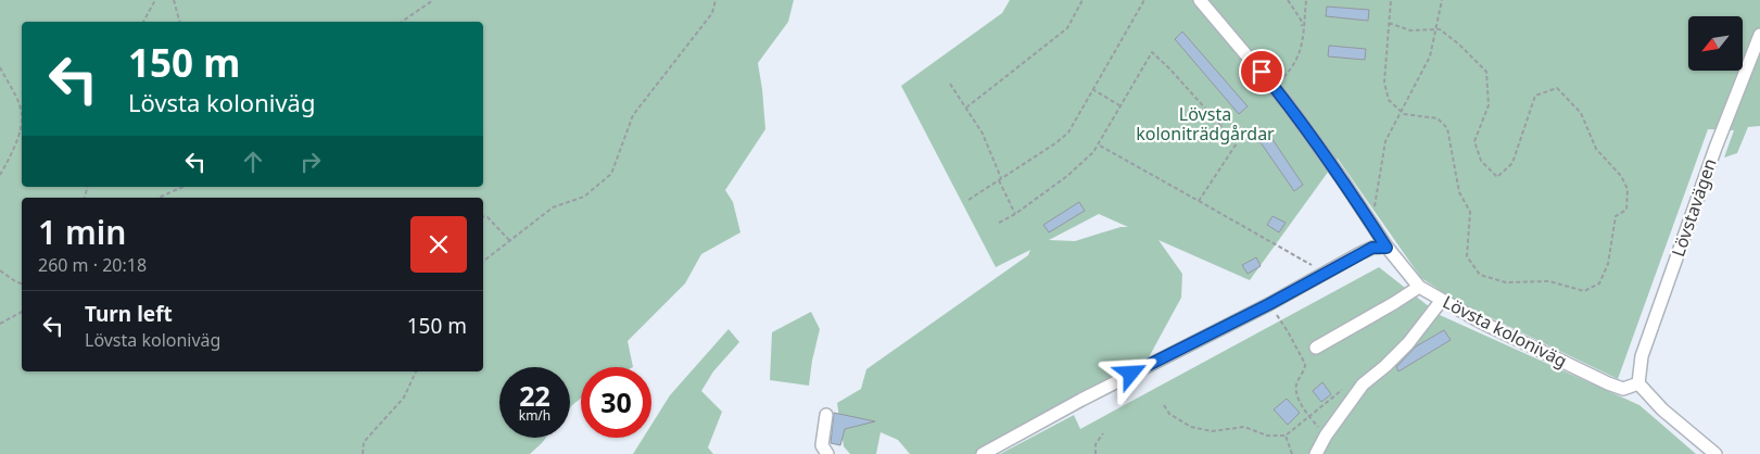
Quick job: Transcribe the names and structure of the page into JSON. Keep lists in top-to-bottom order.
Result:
{
  "streets": {
    "street": ["Lövstavägen", "Lövsta koloniväg"]
  },
  "crossings": [
    ["Lövstavägen", "Lövsta koloniväg"]
  ],
  "parks": ["Lövsta koloniträdgårdar"],
  "north": "bottom left",
  "page": {
    "turn": ["150 m", "Lövsta koloniväg"],
    "heading": ["1 min", "260 m · 20:18"],
    "list": [
      {
        "name": "Turn left",
        "note": "Lövsta koloniväg",
        "value": "150 m"
      }
    ],
    "speed": "22 km/h",
    "limit": "30"
  }
}
